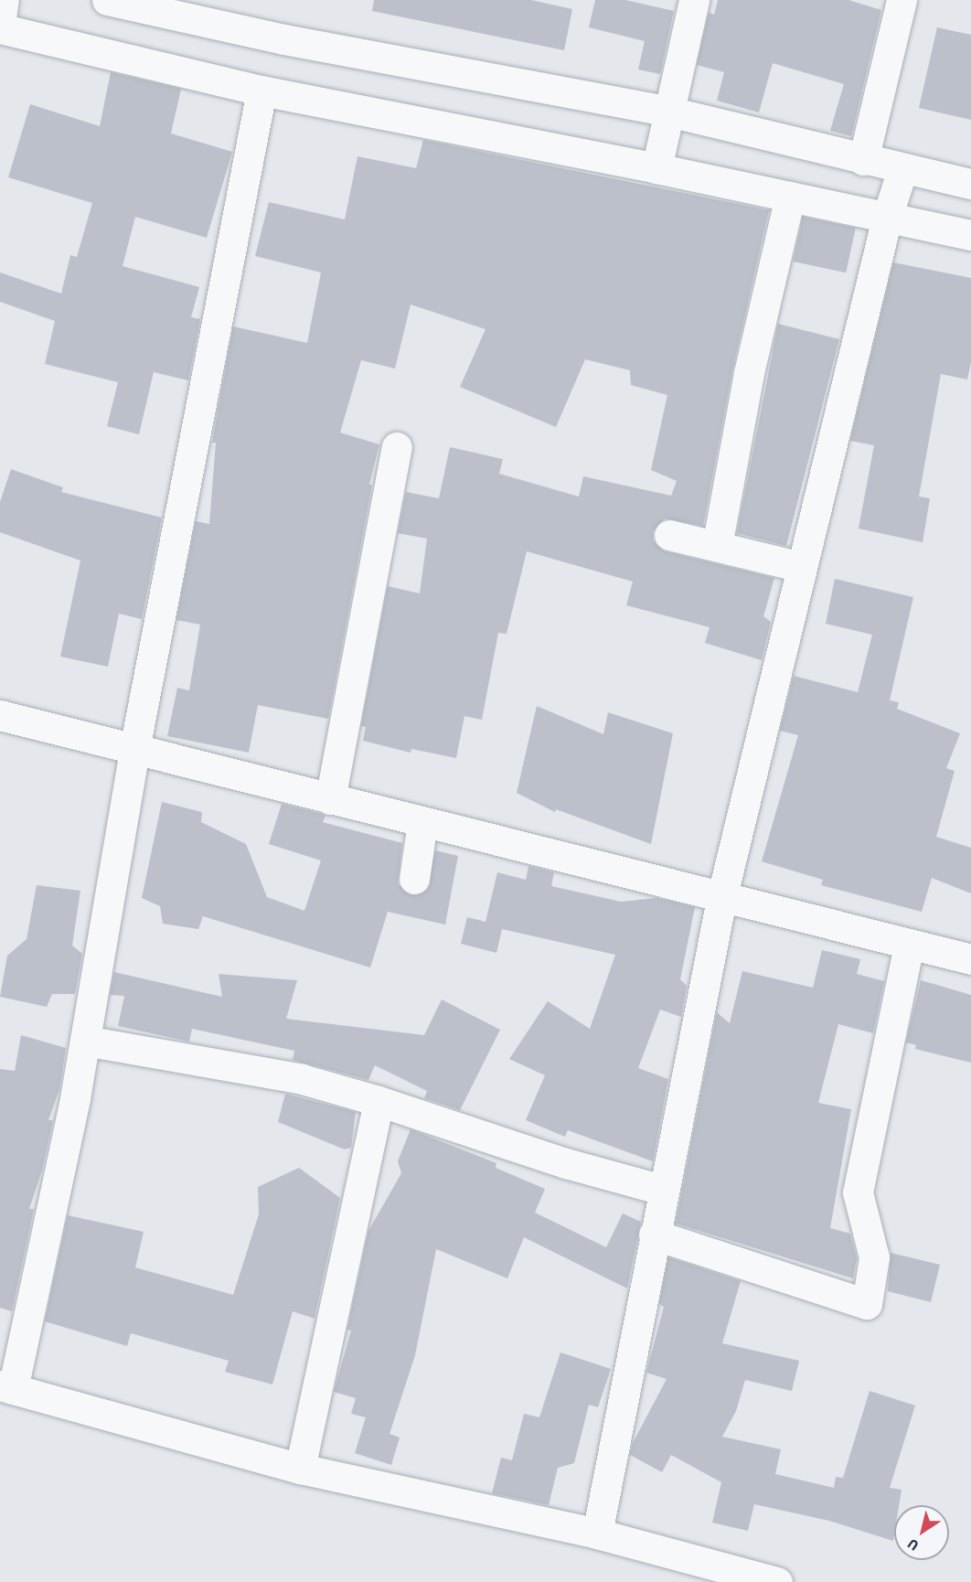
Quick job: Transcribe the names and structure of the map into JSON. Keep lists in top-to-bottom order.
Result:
{
  "north": "bottom left"
}
